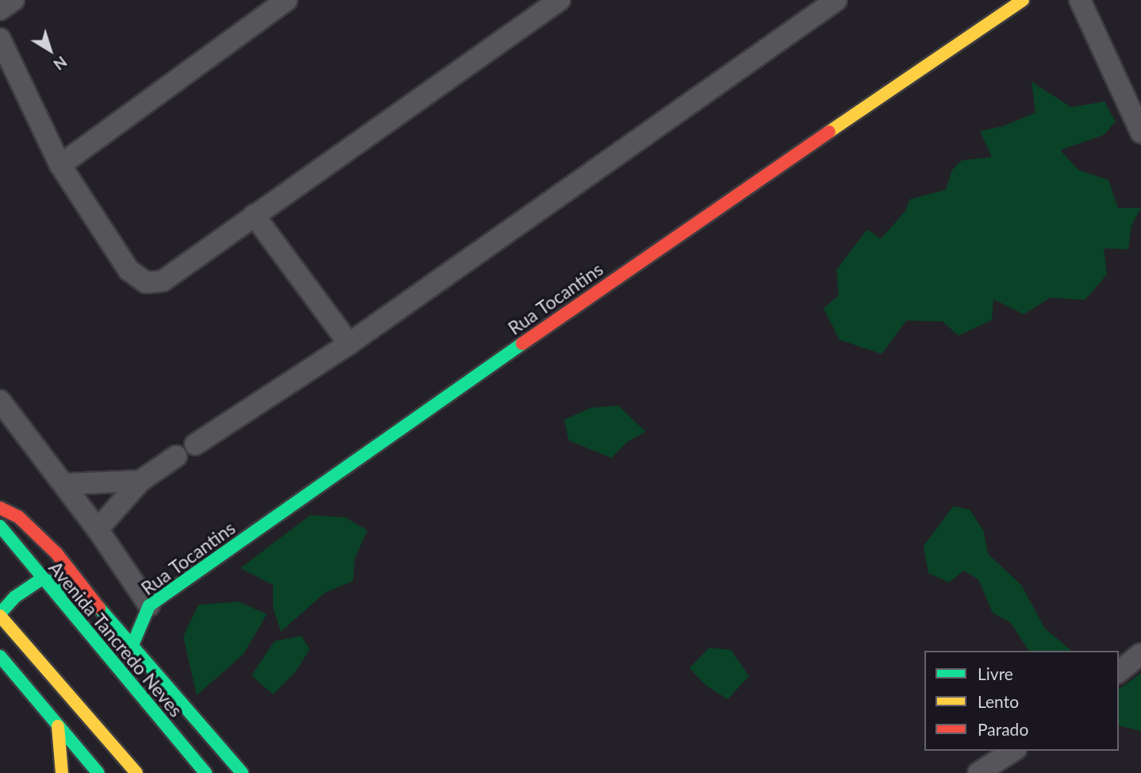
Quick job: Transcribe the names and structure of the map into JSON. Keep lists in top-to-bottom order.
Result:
{
  "streets": {
    "main road": ["Rua Tocantins", "Avenida Tancredo Neves"]
  },
  "legend": ["Livre", "Lento", "Parado"],
  "north": "bottom right"
}
